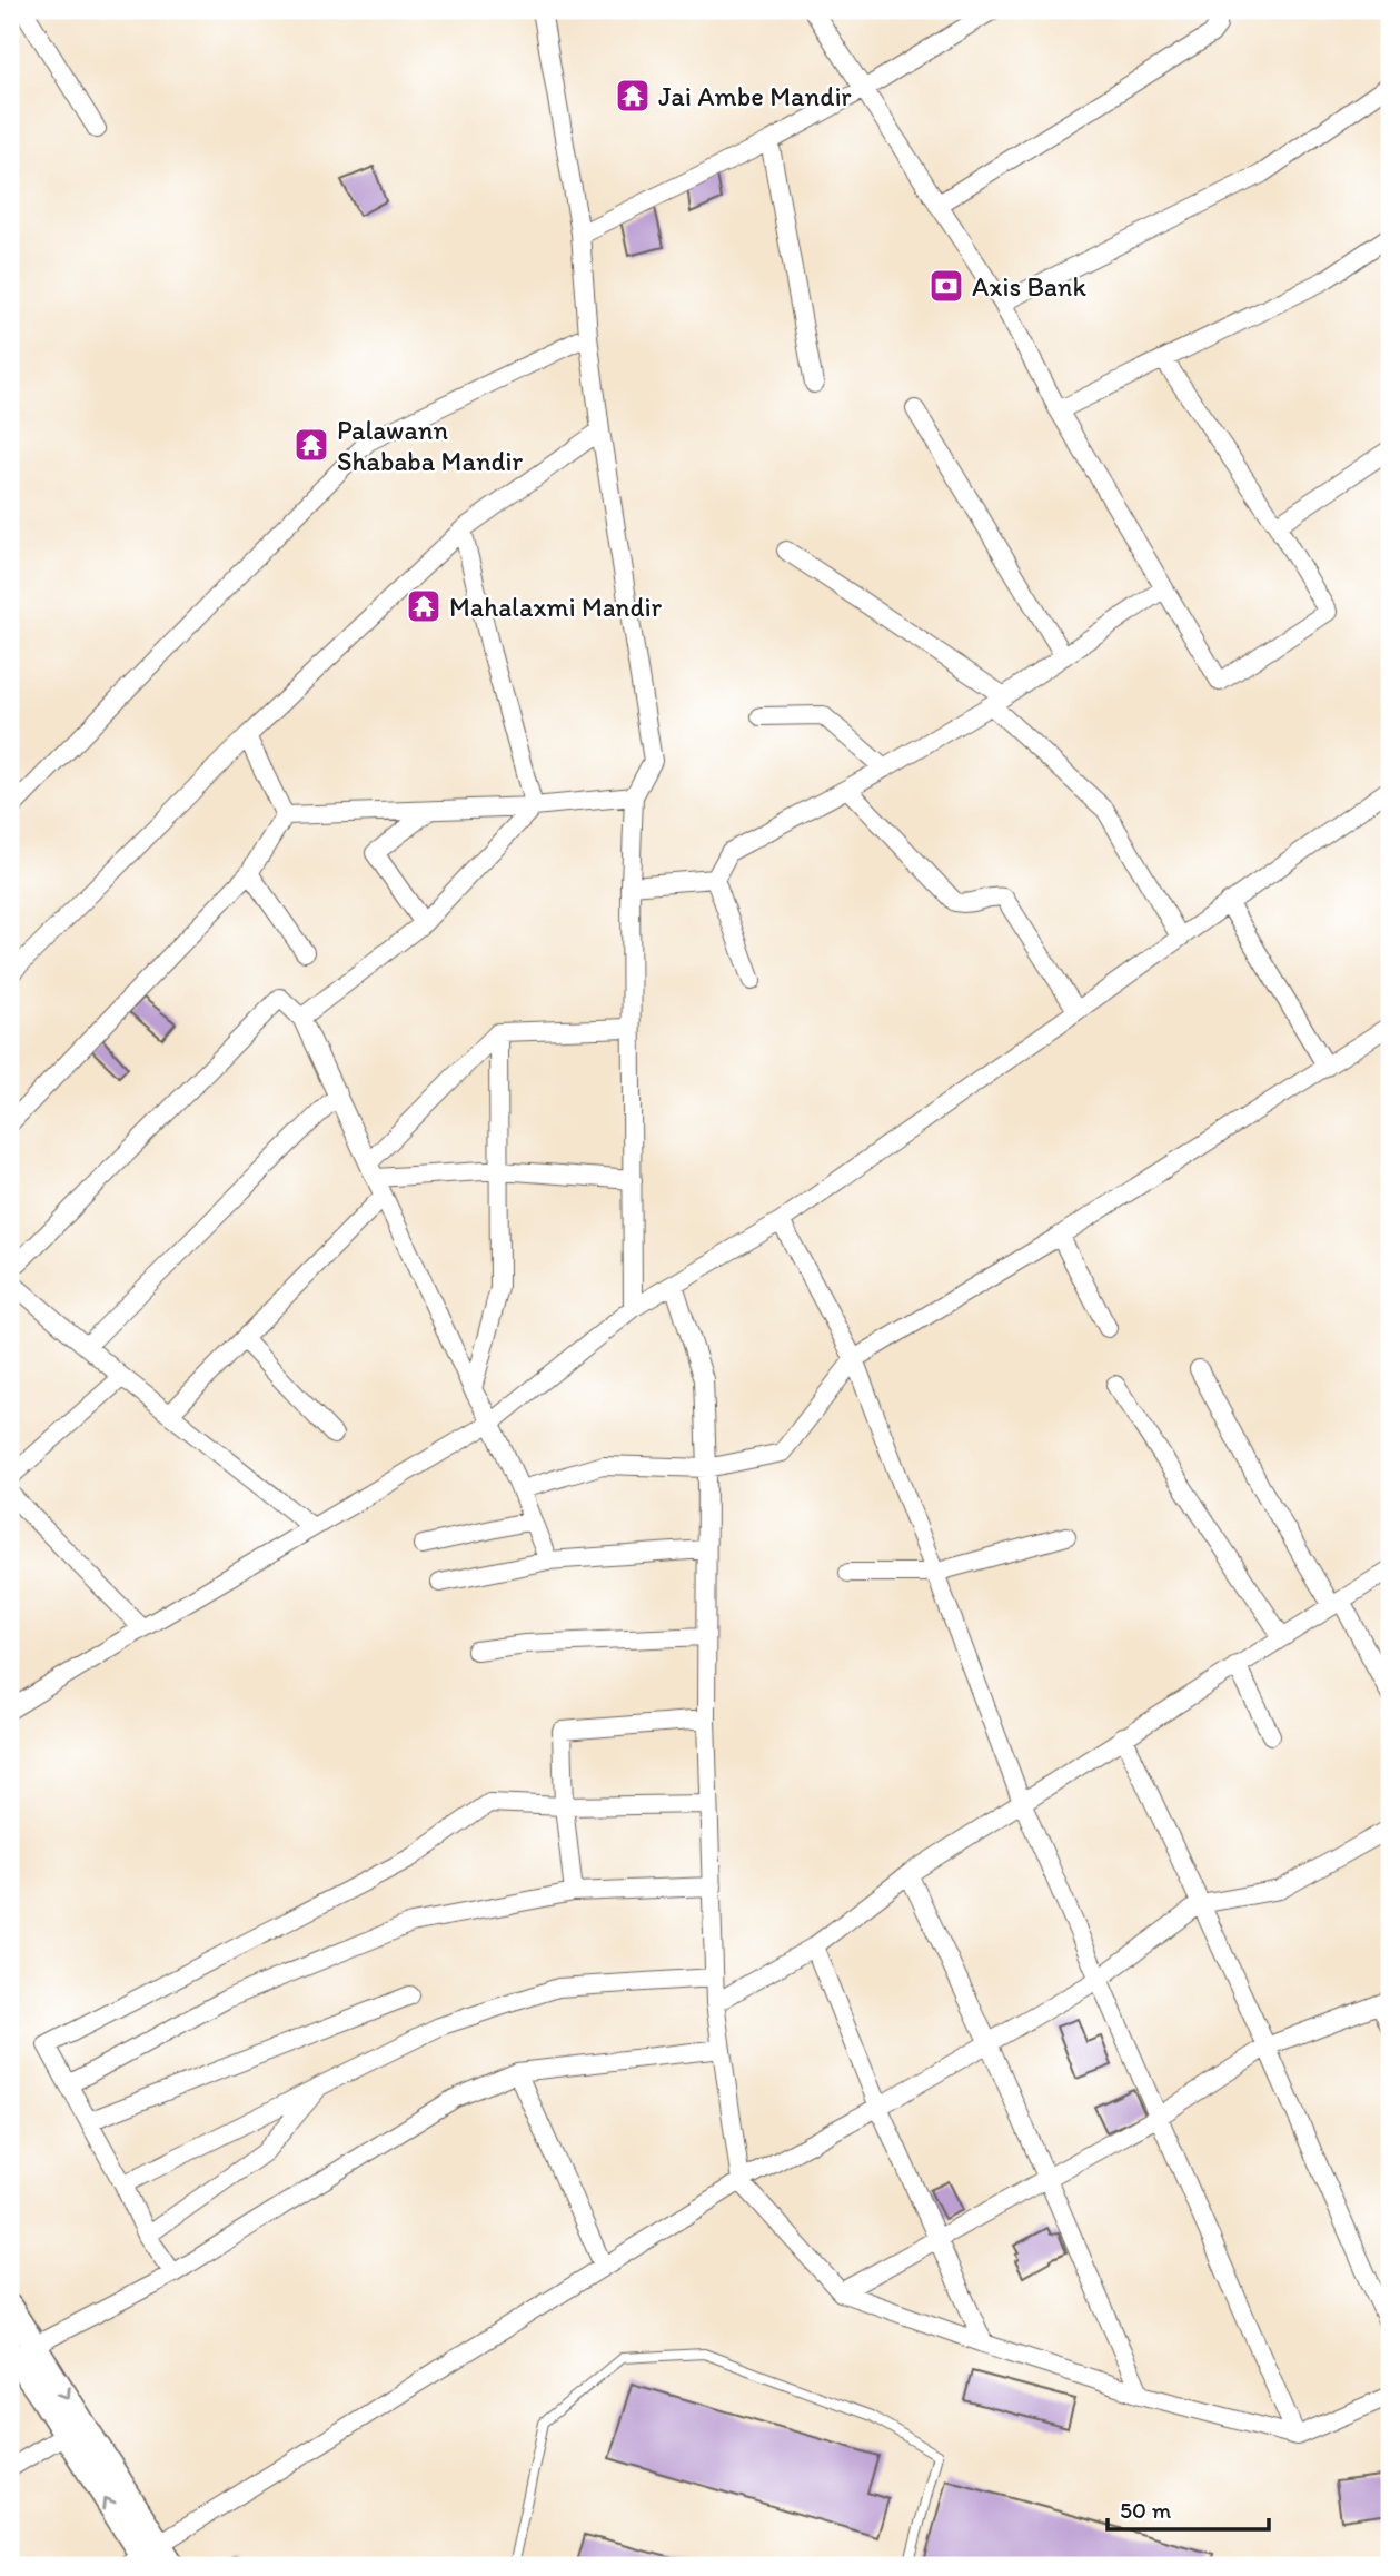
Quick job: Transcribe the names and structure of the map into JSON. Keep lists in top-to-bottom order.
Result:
{
  "places": {
    "temple": ["Jai Ambe Mandir", "Palawann Shababa Mandir", "Mahalaxmi Mandir"],
    "bank": ["Axis Bank"]
  },
  "scale_bar": "50 m"
}
